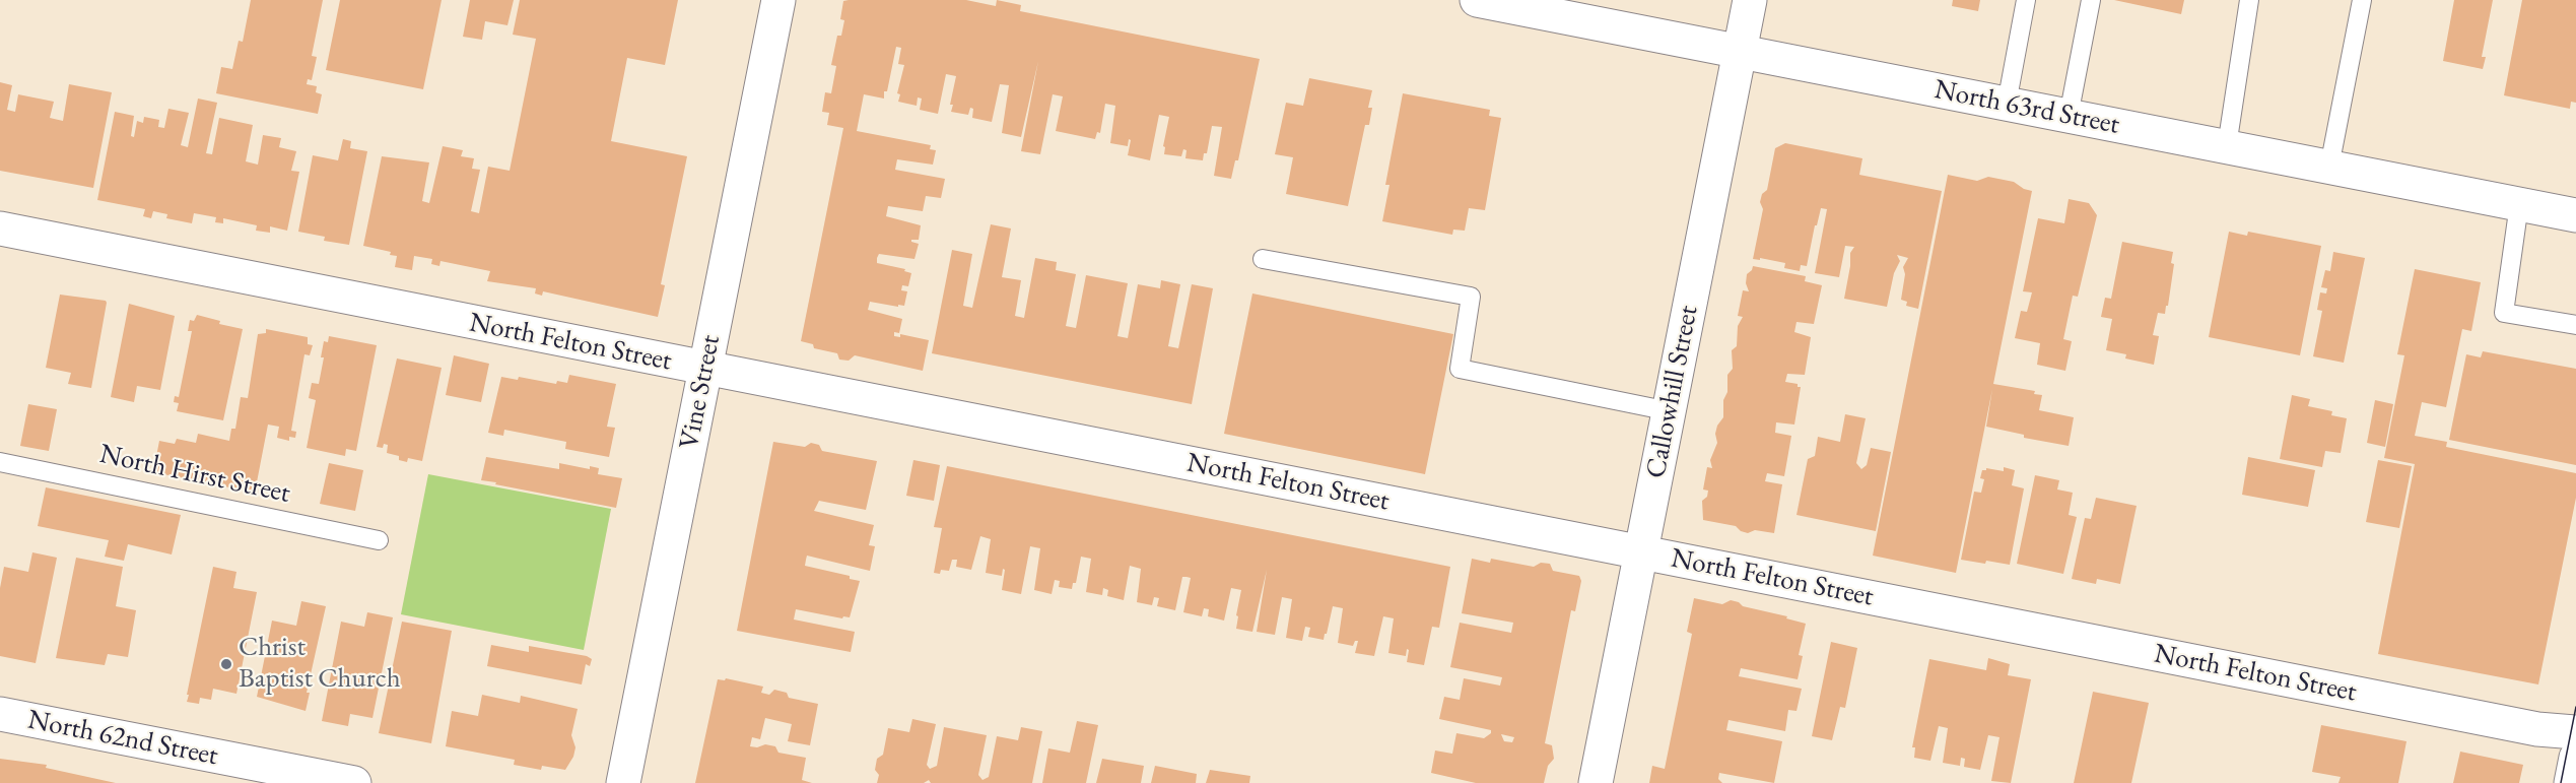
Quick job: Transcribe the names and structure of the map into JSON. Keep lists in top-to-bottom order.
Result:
{
  "streets": {
    "street": [
      "North 63rd Street",
      "North Felton Street",
      "Vine Street",
      "Callowhill Street",
      "North 62nd Street"
    ],
    "lane": ["North Hirst Street"]
  },
  "crossings": [
    ["North 63rd Street", "Callowhill Street"],
    ["North Felton Street", "Vine Street"],
    ["North Felton Street", "Callowhill Street"]
  ],
  "places": ["Christ Baptist Church"]
}
